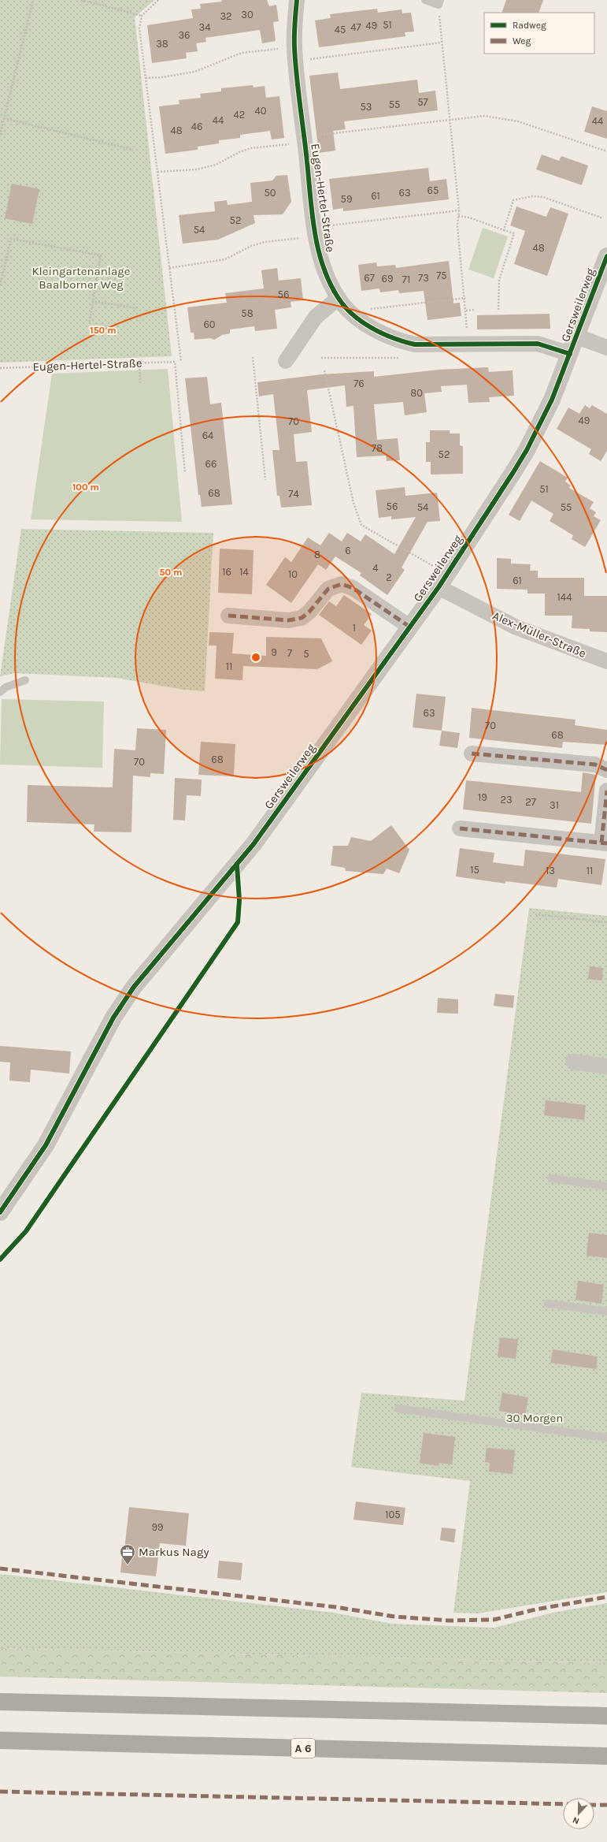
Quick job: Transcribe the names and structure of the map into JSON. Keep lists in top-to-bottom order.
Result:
{
  "streets": {
    "highway": ["A 6"],
    "street": ["Eugen-Hertel-Straße", "Gersweilerweg", "Alex-Müller-Straße"]
  },
  "crossings": [
    ["Eugen-Hertel-Straße", "Gersweilerweg"],
    ["Gersweilerweg", "Alex-Müller-Straße"]
  ],
  "parks": ["Kleingartenanlage Baalborner Weg", "30 Morgen"],
  "places": {
    "office": ["Markus Nagy"]
  },
  "house_numbers": [
    "30",
    "32",
    "51",
    "49",
    "34",
    "47",
    "45",
    "36",
    "38",
    "57",
    "55",
    "53",
    "40",
    "42",
    "44",
    "44",
    "46",
    "48",
    "65",
    "50",
    "63",
    "61",
    "59",
    "52",
    "54",
    "48",
    "75",
    "67",
    "73",
    "69",
    "71",
    "56",
    "58",
    "60",
    "76",
    "80",
    "49",
    "70",
    "64",
    "78",
    "52",
    "66",
    "51",
    "68",
    "74",
    "56",
    "54",
    "55",
    "6",
    "8",
    "4",
    "16",
    "14",
    "10",
    "2",
    "61",
    "144",
    "1",
    "9",
    "7",
    "5",
    "11",
    "63",
    "70",
    "68",
    "68",
    "70",
    "19",
    "23",
    "27",
    "31",
    "15",
    "13",
    "11",
    "105",
    "99"
  ],
  "legend": ["Radweg", "Weg"],
  "north": "bottom",
  "rings": ["150 m", "100 m", "50 m"]
}
